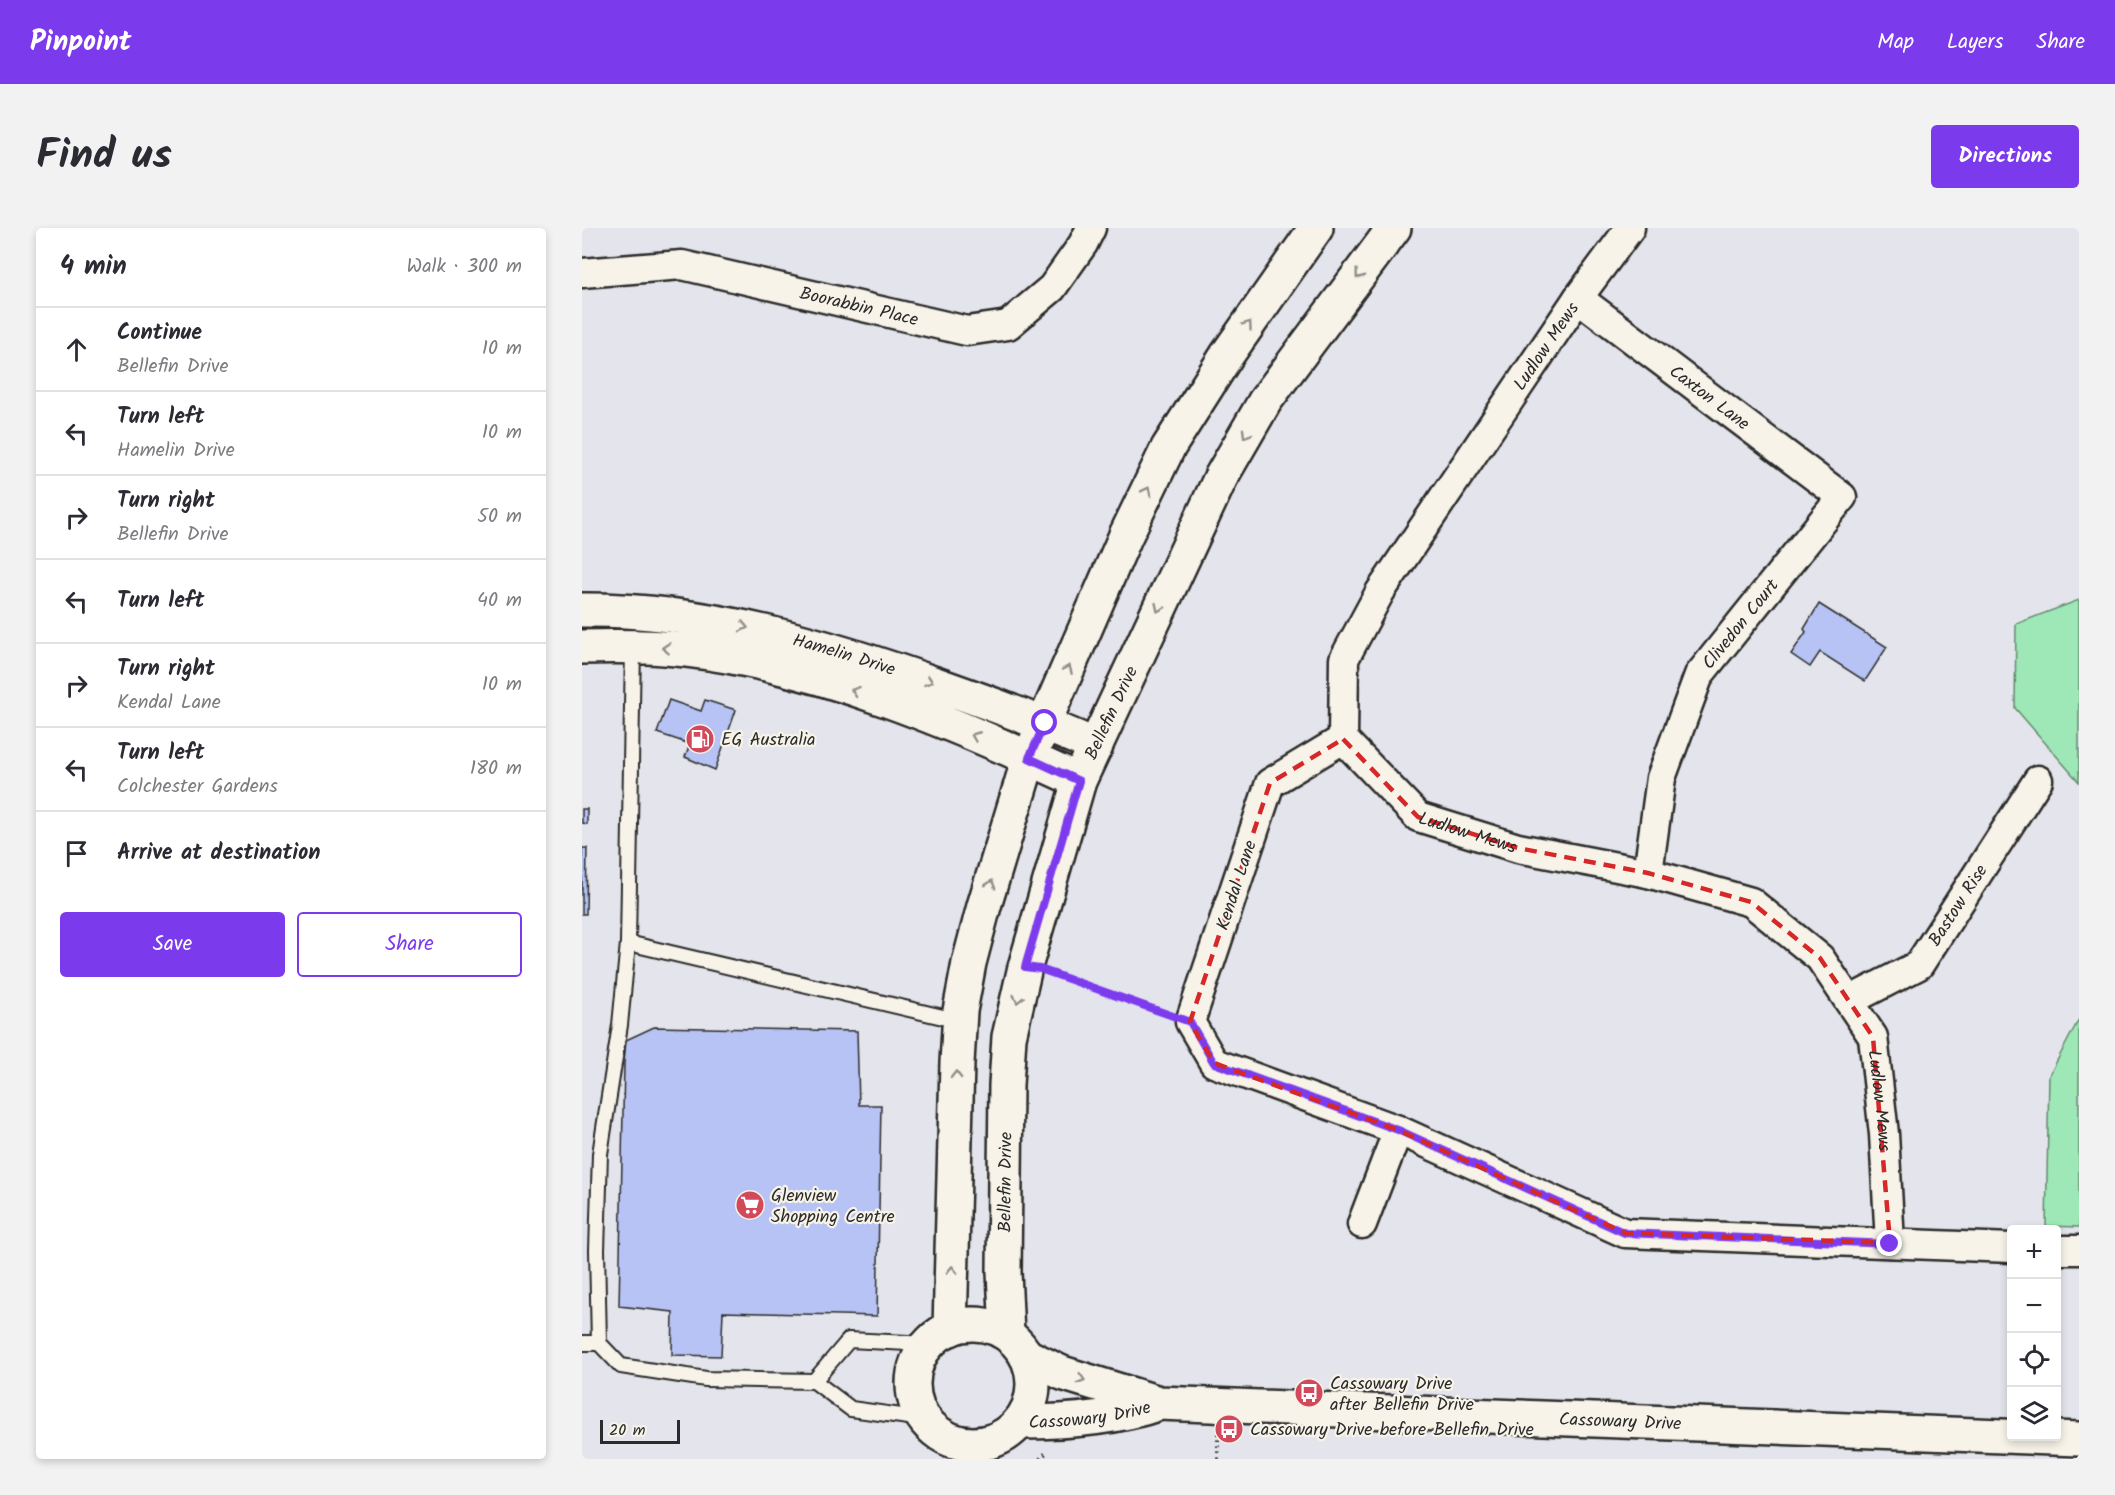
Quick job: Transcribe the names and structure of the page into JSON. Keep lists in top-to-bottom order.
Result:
{
  "streets": {
    "main road": ["Hamelin Drive", "Bellefin Drive", "Cassowary Drive"],
    "street": [
      "Boorabbin Place",
      "Ludlow Mews",
      "Caxton Lane",
      "Clivedon Court",
      "Kendal Lane",
      "Bastow Rise"
    ]
  },
  "crossings": [
    ["Ludlow Mews", "Caxton Lane"],
    ["Ludlow Mews", "Clivedon Court"],
    ["Ludlow Mews", "Kendal Lane"],
    ["Ludlow Mews", "Bastow Rise"],
    ["Caxton Lane", "Clivedon Court"],
    ["Hamelin Drive", "Bellefin Drive"],
    ["Bellefin Drive", "Cassowary Drive"]
  ],
  "places": {
    "fuel station": ["EG Australia"],
    "supermarket": ["Glenview Shopping Centre"],
    "bus stop": ["Cassowary Drive after Bellefin Drive", "Cassowary Drive before Bellefin Drive"]
  },
  "scale_bar": "20 m",
  "page": {
    "header": "Pinpoint",
    "nav": ["Map", "Layers", "Share"],
    "title": "Find us",
    "buttons": [
      "Directions",
      ["Save", "Share"]
    ],
    "heading": ["4 min", "Walk · 300 m"],
    "list": [
      ["Continue", "Bellefin Drive", "10 m"],
      ["Turn left", "Hamelin Drive", "10 m"],
      ["Turn right", "Bellefin Drive", "50 m"],
      ["Turn left", "40 m"],
      ["Turn right", "Kendal Lane", "10 m"],
      ["Turn left", "Colchester Gardens", "180 m"],
      "Arrive at destination"
    ],
    "map_buttons": ["+", "−"],
    "scale": "20 m"
  }
}
